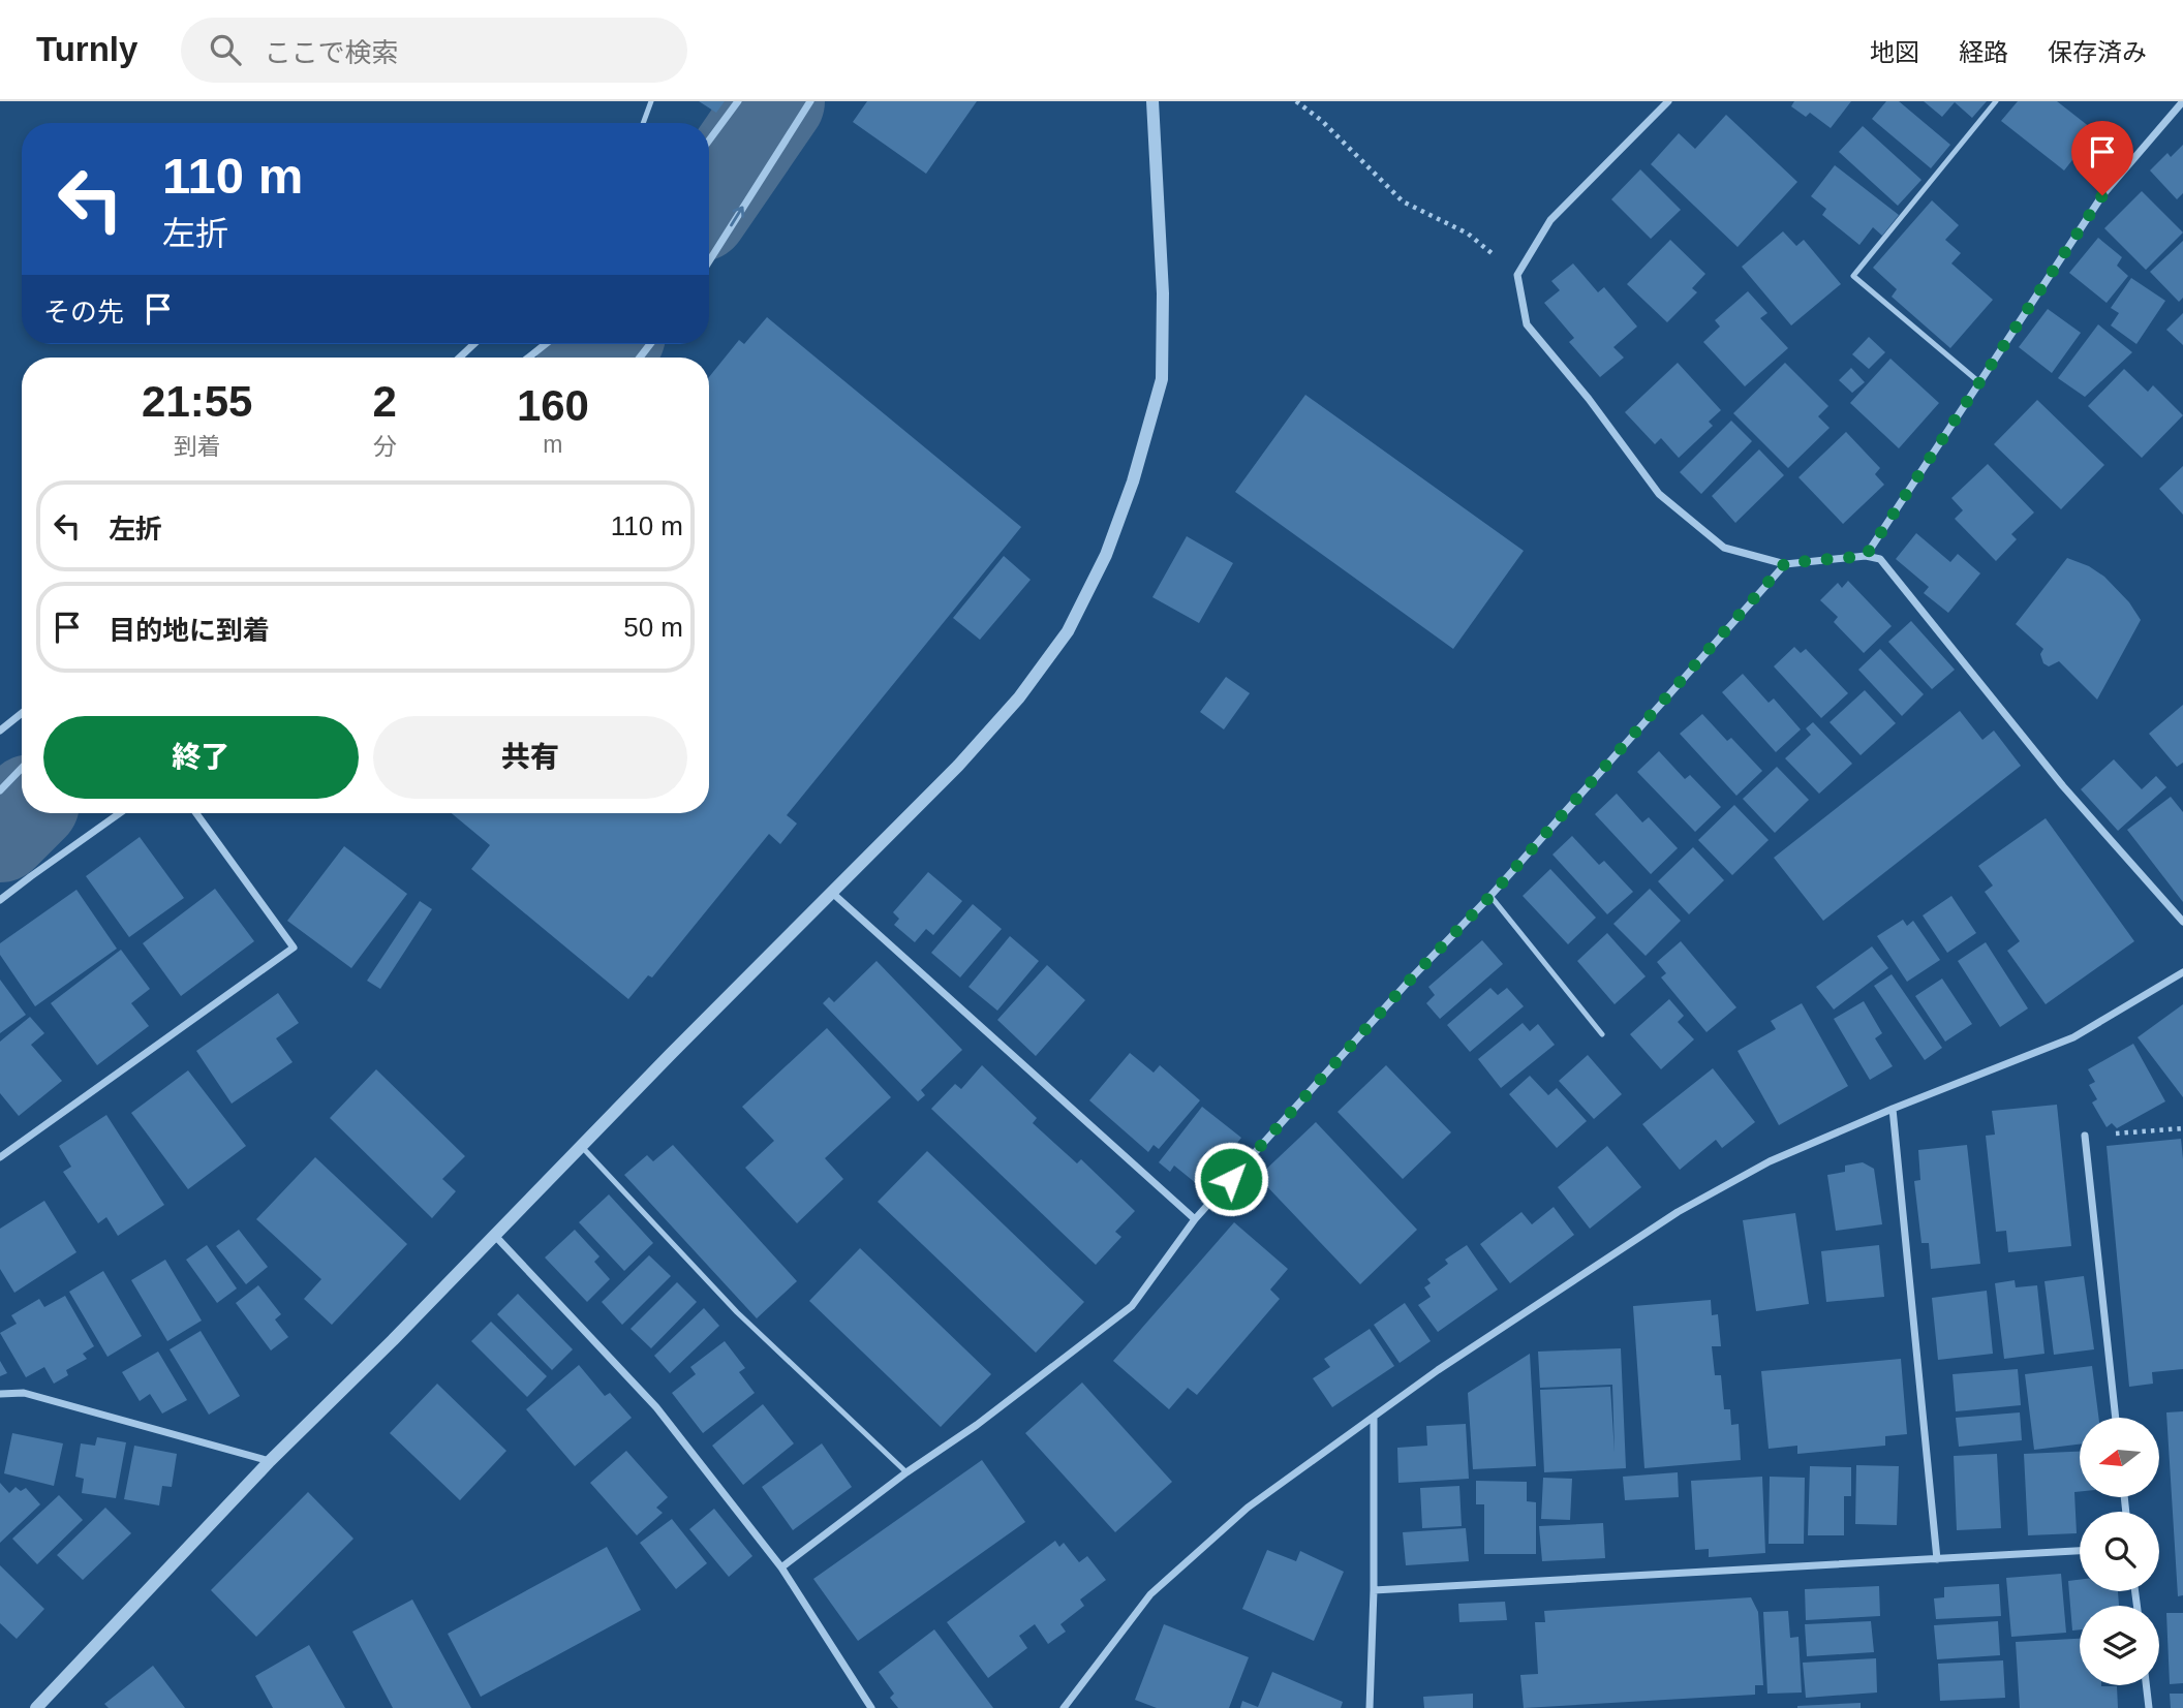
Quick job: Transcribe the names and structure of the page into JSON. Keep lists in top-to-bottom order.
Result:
{
  "north": "left",
  "page": {
    "header": "Turnly",
    "search": "ここで検索",
    "nav": ["地図", "経路", "保存済み"],
    "turn": ["110 m", "左折"],
    "then": "その先",
    "eta": [
      "21:55",
      "到着",
      "2",
      "分",
      "160",
      "m"
    ],
    "list": [
      {
        "name": "左折",
        "value": "110 m"
      },
      {
        "name": "目的地に到着",
        "value": "50 m"
      }
    ],
    "buttons": ["終了", "共有"]
  }
}
